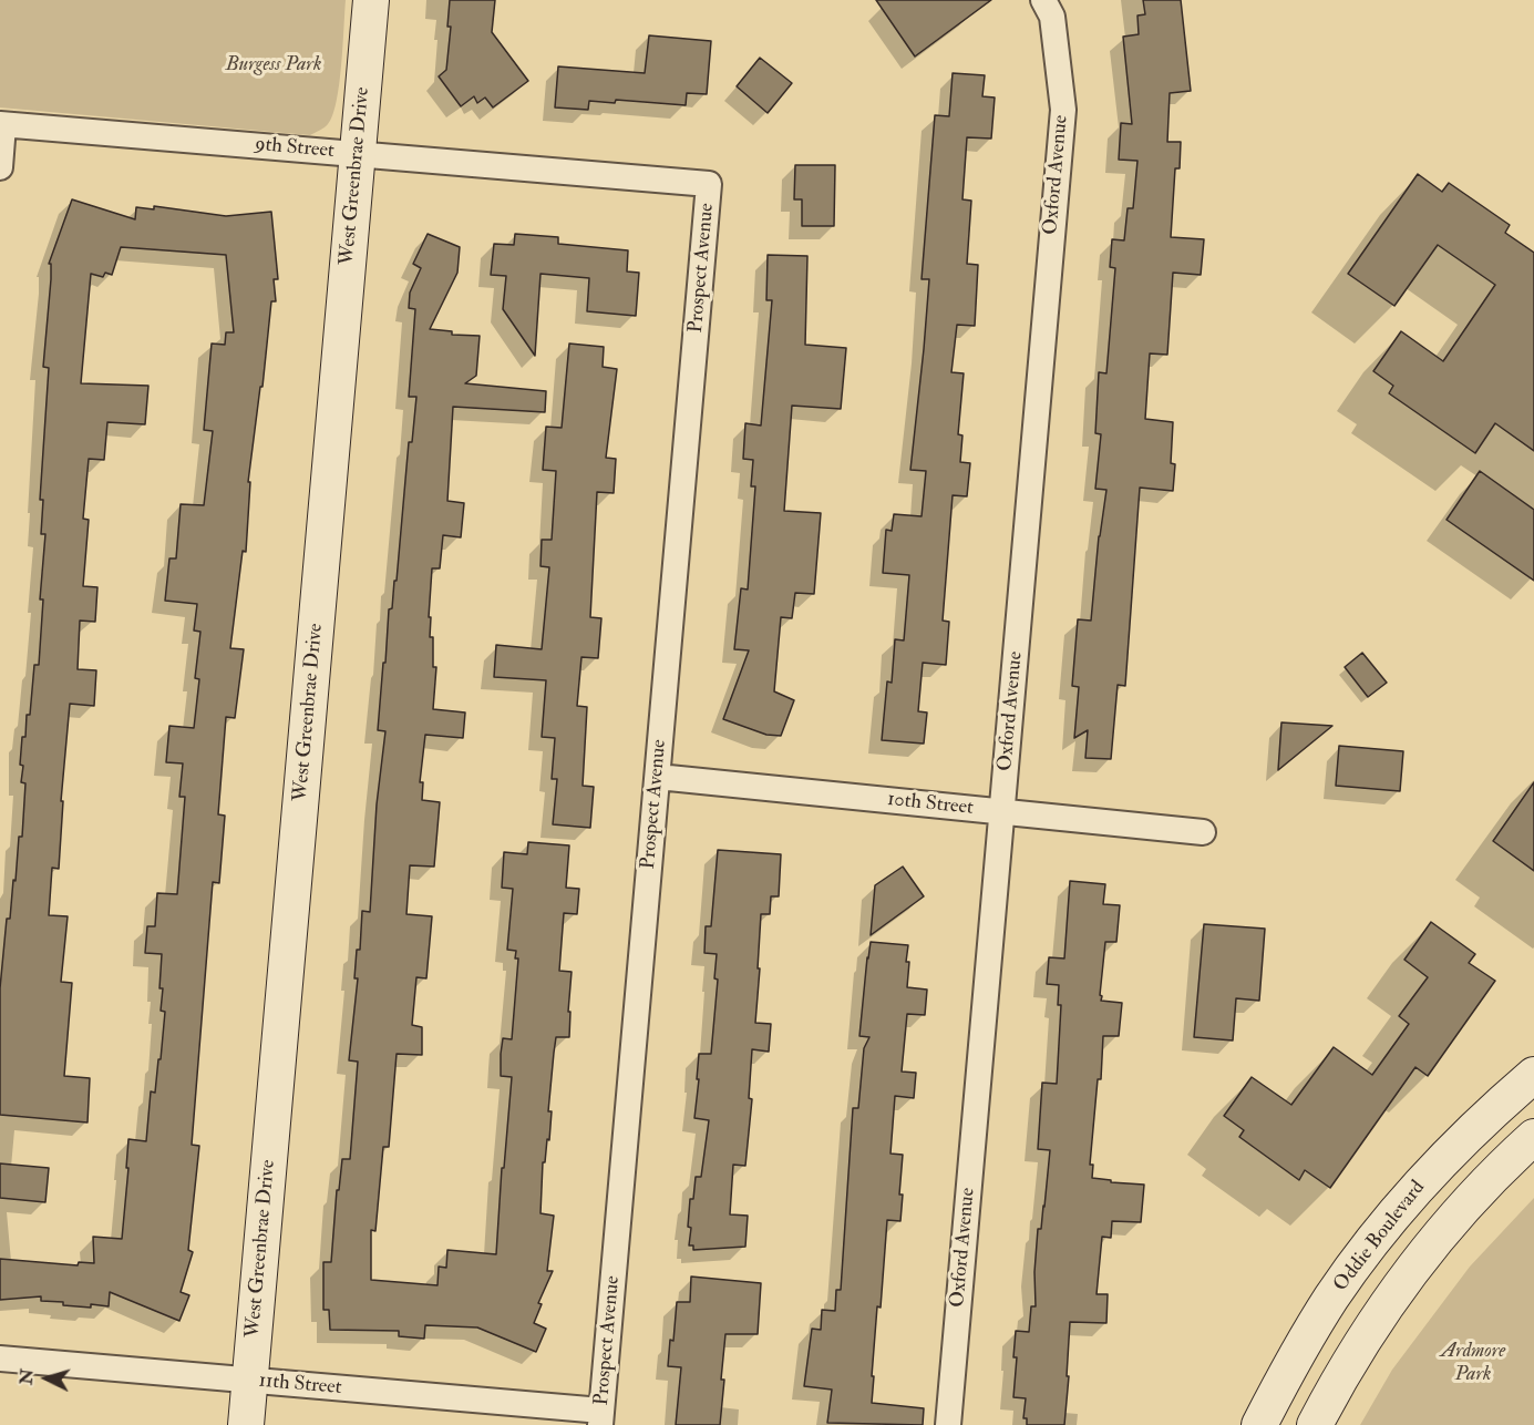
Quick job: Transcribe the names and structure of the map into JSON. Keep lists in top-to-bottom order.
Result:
{
  "streets": {
    "street": [
      "9th Street",
      "Oxford Avenue",
      "West Greenbrae Drive",
      "Prospect Avenue",
      "10th Street",
      "Oddie Boulevard",
      "11th Street"
    ]
  },
  "crossings": [
    ["9th Street", "West Greenbrae Drive"],
    ["9th Street", "Prospect Avenue"],
    ["Oxford Avenue", "10th Street"],
    ["West Greenbrae Drive", "11th Street"],
    ["Prospect Avenue", "10th Street"],
    ["Prospect Avenue", "11th Street"]
  ],
  "parks": ["Burgess Park", "Ardmore Park"],
  "north": "left"
}
